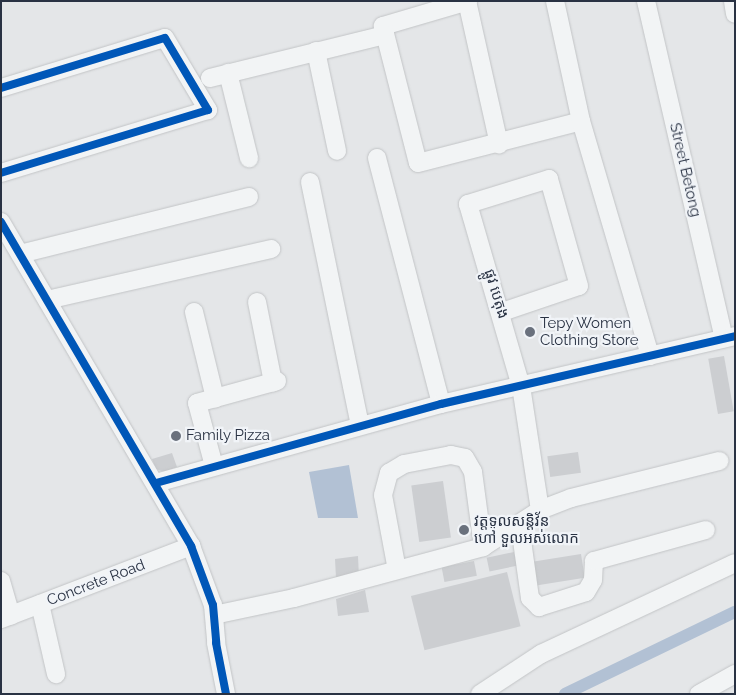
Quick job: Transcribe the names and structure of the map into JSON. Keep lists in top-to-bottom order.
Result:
{
  "streets": {
    "street": ["Street Betong", "ផ្លូវ បេតុង", "Concrete Road"]
  },
  "places": ["Tepy Women Clothing Store", "Family Pizza", "វត្តទូលសន្តិវ័ន ហៅ ទួលអស់លោក"]
}
